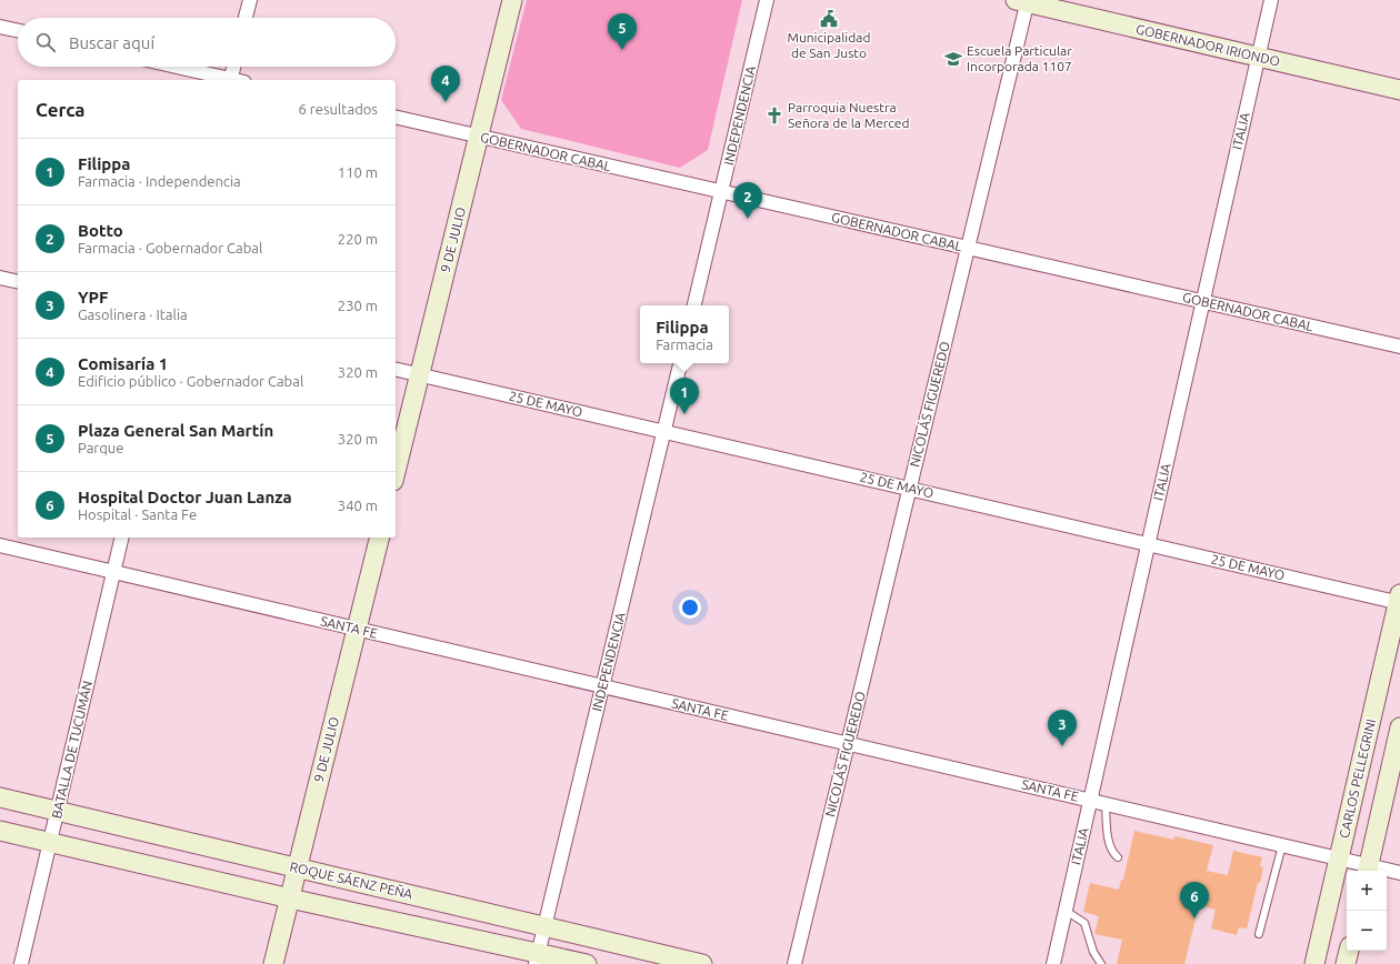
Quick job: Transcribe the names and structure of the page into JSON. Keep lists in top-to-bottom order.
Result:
{
  "streets": {
    "main road": [
      "GOBERNADOR IRIONDO",
      "9 DE JULIO",
      "CARLOS PELLEGRINI",
      "ROQUE SÁENZ PEÑA"
    ],
    "street": [
      "INDEPENDENCIA",
      "ITALIA",
      "GOBERNADOR CABAL",
      "25 DE MAYO",
      "NICOLÁS FIGUEREDO",
      "SANTA FE",
      "BATALLA DE TUCUMÁN"
    ]
  },
  "crossings": [
    ["GOBERNADOR IRIONDO", "ITALIA"],
    ["GOBERNADOR IRIONDO", "NICOLÁS FIGUEREDO"],
    ["INDEPENDENCIA", "GOBERNADOR CABAL"],
    ["INDEPENDENCIA", "25 DE MAYO"],
    ["INDEPENDENCIA", "SANTA FE"],
    ["INDEPENDENCIA", "ROQUE SÁENZ PEÑA"],
    ["ITALIA", "GOBERNADOR CABAL"],
    ["ITALIA", "25 DE MAYO"],
    ["ITALIA", "SANTA FE"],
    ["GOBERNADOR CABAL", "9 DE JULIO"],
    ["GOBERNADOR CABAL", "NICOLÁS FIGUEREDO"],
    ["9 DE JULIO", "25 DE MAYO"],
    ["9 DE JULIO", "SANTA FE"],
    ["9 DE JULIO", "ROQUE SÁENZ PEÑA"],
    ["25 DE MAYO", "NICOLÁS FIGUEREDO"],
    ["25 DE MAYO", "CARLOS PELLEGRINI"],
    ["NICOLÁS FIGUEREDO", "SANTA FE"],
    ["SANTA FE", "BATALLA DE TUCUMÁN"],
    ["SANTA FE", "CARLOS PELLEGRINI"],
    ["BATALLA DE TUCUMÁN", "ROQUE SÁENZ PEÑA"]
  ],
  "places": {
    "public building": ["Municipalidad de San Justo"],
    "school or university": ["Escuela Particular Incorporada 1107"],
    "church": ["Parroquia Nuestra Señora de la Merced"]
  },
  "page": {
    "pins": [
      "5",
      "4",
      "2",
      "1",
      "3",
      "6"
    ],
    "search": "Buscar aquí",
    "heading": ["Cerca", "6 resultados"],
    "list": [
      {
        "mark": "1",
        "name": "Filippa",
        "note": "Farmacia · Independencia",
        "value": "110 m"
      },
      {
        "mark": "2",
        "name": "Botto",
        "note": "Farmacia · Gobernador Cabal",
        "value": "220 m"
      },
      {
        "mark": "3",
        "name": "YPF",
        "note": "Gasolinera · Italia",
        "value": "230 m"
      },
      {
        "mark": "4",
        "name": "Comisaría 1",
        "note": "Edificio público · Gobernador Cabal",
        "value": "320 m"
      },
      {
        "mark": "5",
        "name": "Plaza General San Martín",
        "note": "Parque",
        "value": "320 m"
      },
      {
        "mark": "6",
        "name": "Hospital Doctor Juan Lanza",
        "note": "Hospital · Santa Fe",
        "value": "340 m"
      }
    ],
    "popup": ["Filippa", "Farmacia"],
    "map_buttons": ["+", "−"]
  }
}
